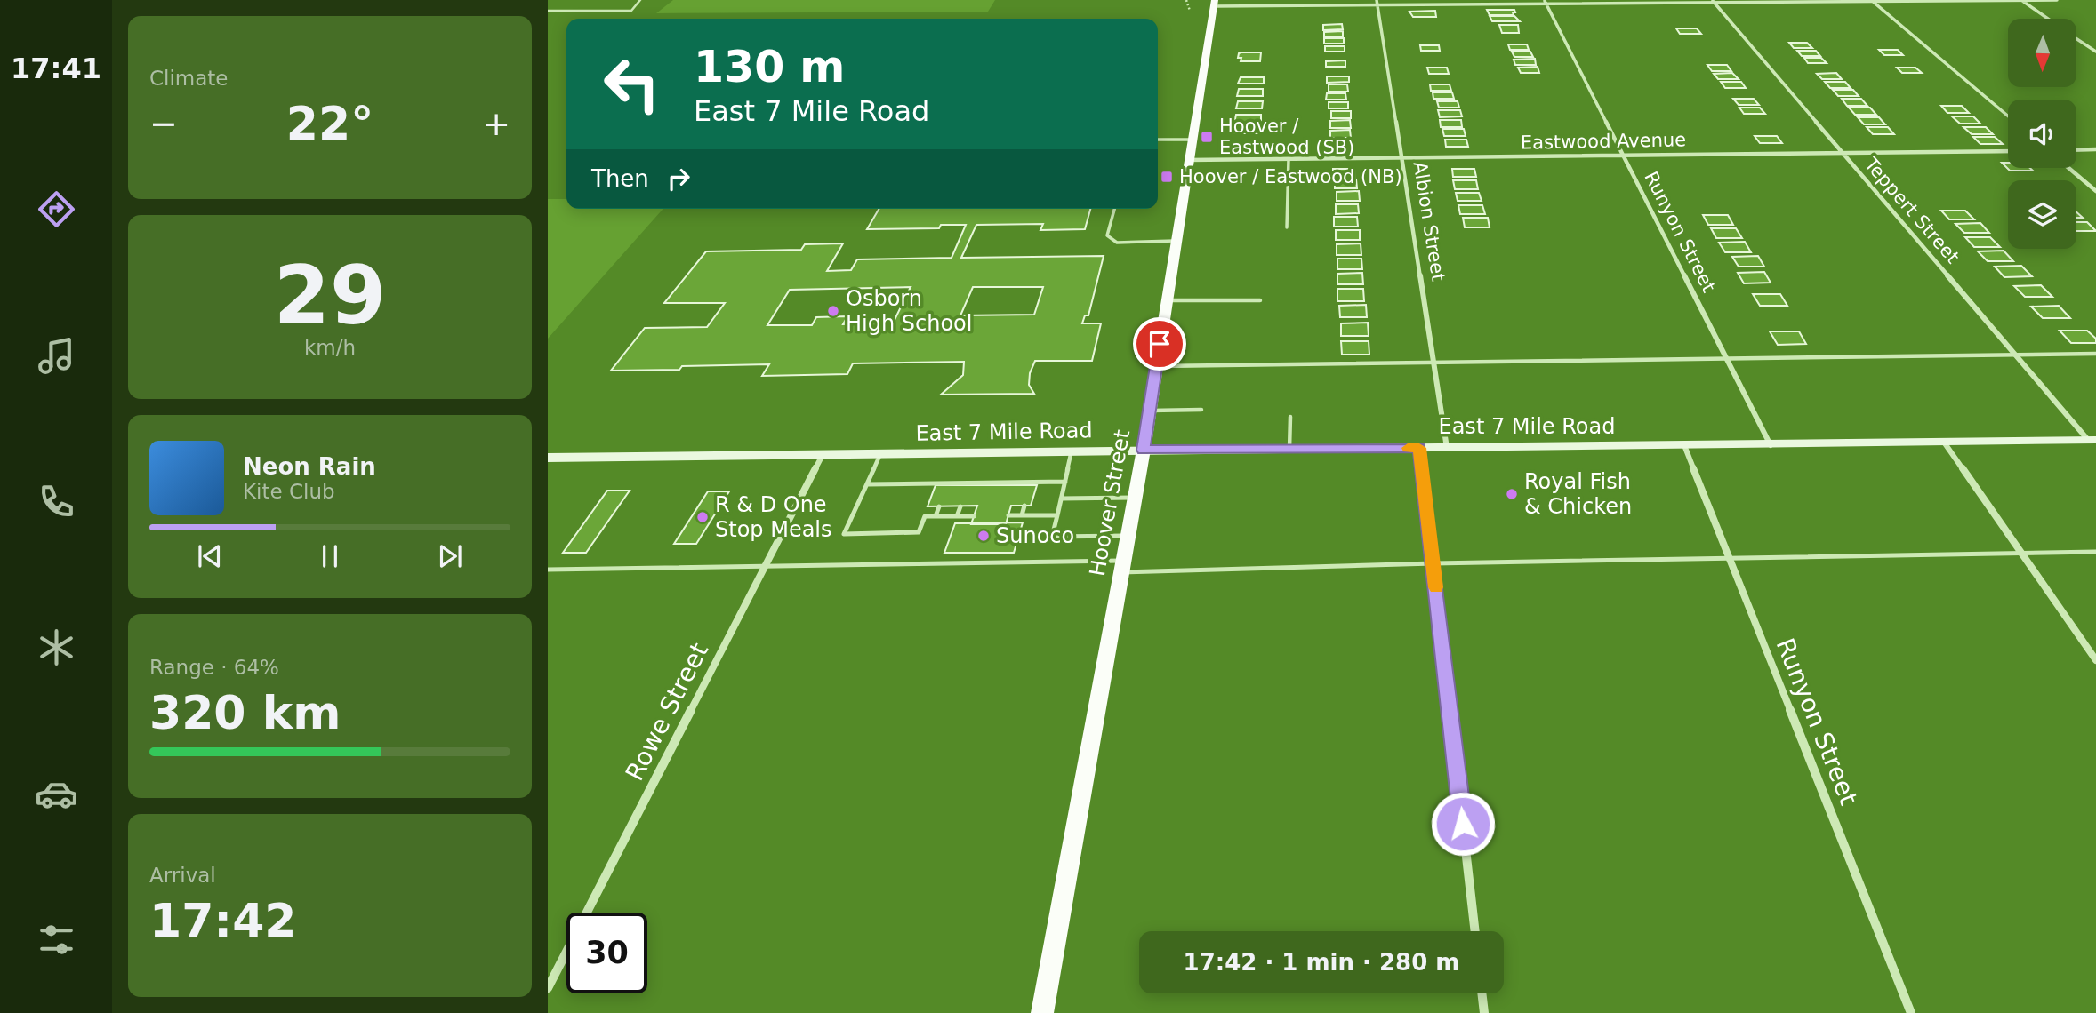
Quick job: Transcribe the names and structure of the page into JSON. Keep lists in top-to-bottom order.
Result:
{
  "streets": {
    "main road": ["Hoover Street"],
    "street": [
      "Eastwood Avenue",
      "Teppert Street",
      "Albion Street",
      "Runyon Street",
      "East 7 Mile Road",
      "Rowe Street"
    ]
  },
  "crossings": [
    ["Eastwood Avenue", "Teppert Street"],
    ["Eastwood Avenue", "Albion Street"],
    ["Eastwood Avenue", "Runyon Street"],
    ["Eastwood Avenue", "Hoover Street"],
    ["Teppert Street", "East 7 Mile Road"],
    ["Albion Street", "East 7 Mile Road"],
    ["Runyon Street", "East 7 Mile Road"],
    ["East 7 Mile Road", "Hoover Street"],
    ["East 7 Mile Road", "Rowe Street"]
  ],
  "places": {
    "transit": ["Hoover / Eastwood (SB)", "Hoover / Eastwood (NB)"],
    "other": [
      "Osborn High School",
      "Royal Fish & Chicken",
      "R & D One Stop Meals",
      "Sunoco"
    ]
  },
  "north": "bottom",
  "page": {
    "tabs": "17:41",
    "tile": [
      "Climate",
      ["29", "km/h"],
      ["Range · 64%", "320 km"],
      ["Arrival", "17:42"]
    ],
    "turn": ["130 m", "East 7 Mile Road"],
    "heat": ["−", "22°", "+"],
    "then": "Then",
    "song": ["Neon Rain", "Kite Club"],
    "limit": "30",
    "trip": "17:42 · 1 min · 280 m"
  }
}
